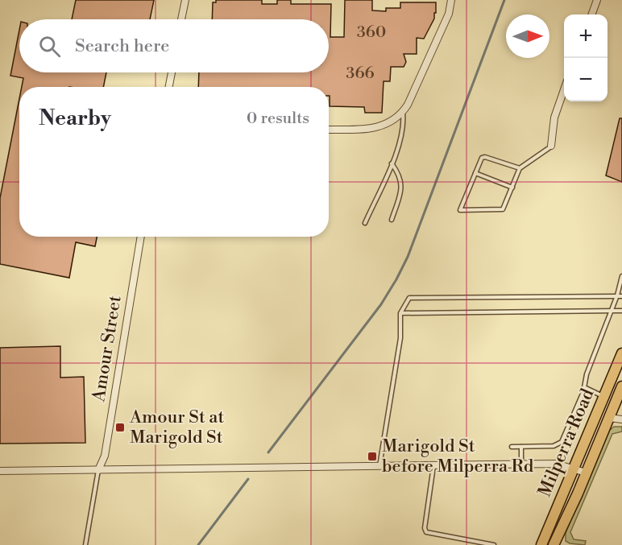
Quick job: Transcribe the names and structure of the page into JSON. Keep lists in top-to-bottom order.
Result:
{
  "streets": {
    "highway": ["Milperra Road"],
    "street": ["Amour Street"]
  },
  "places": {
    "transit": ["Amour St at Marigold St", "Marigold St before Milperra Rd"]
  },
  "house_numbers": ["360", "366"],
  "north": "right",
  "page": {
    "map_buttons": ["+", "−"],
    "search": "Search here",
    "heading": ["Nearby", "0 results"]
  }
}
